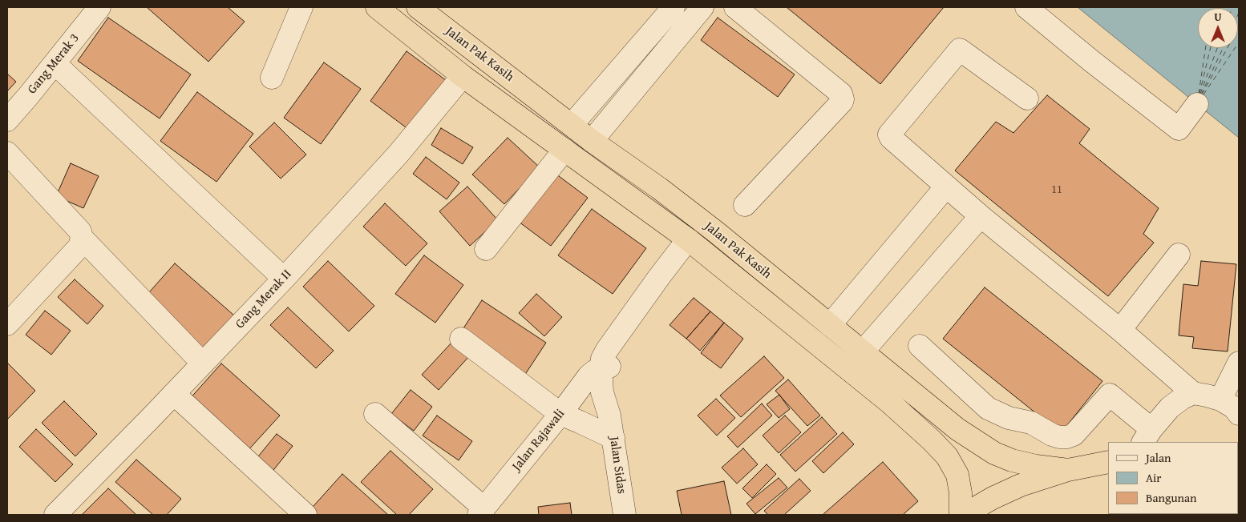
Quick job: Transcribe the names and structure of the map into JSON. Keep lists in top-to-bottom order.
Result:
{
  "streets": {
    "highway": ["Jalan Pak Kasih"],
    "street": [
      "Gang Merak 3",
      "Gang Merak II",
      "Jalan Rajawali",
      "Jalan Sidas"
    ]
  },
  "crossings": [
    ["Jalan Pak Kasih", "Gang Merak II"],
    ["Jalan Pak Kasih", "Jalan Rajawali"],
    ["Jalan Rajawali", "Jalan Sidas"]
  ],
  "house_numbers": ["11"],
  "legend": ["Jalan", "Air", "Bangunan"],
  "north": "top"
}
